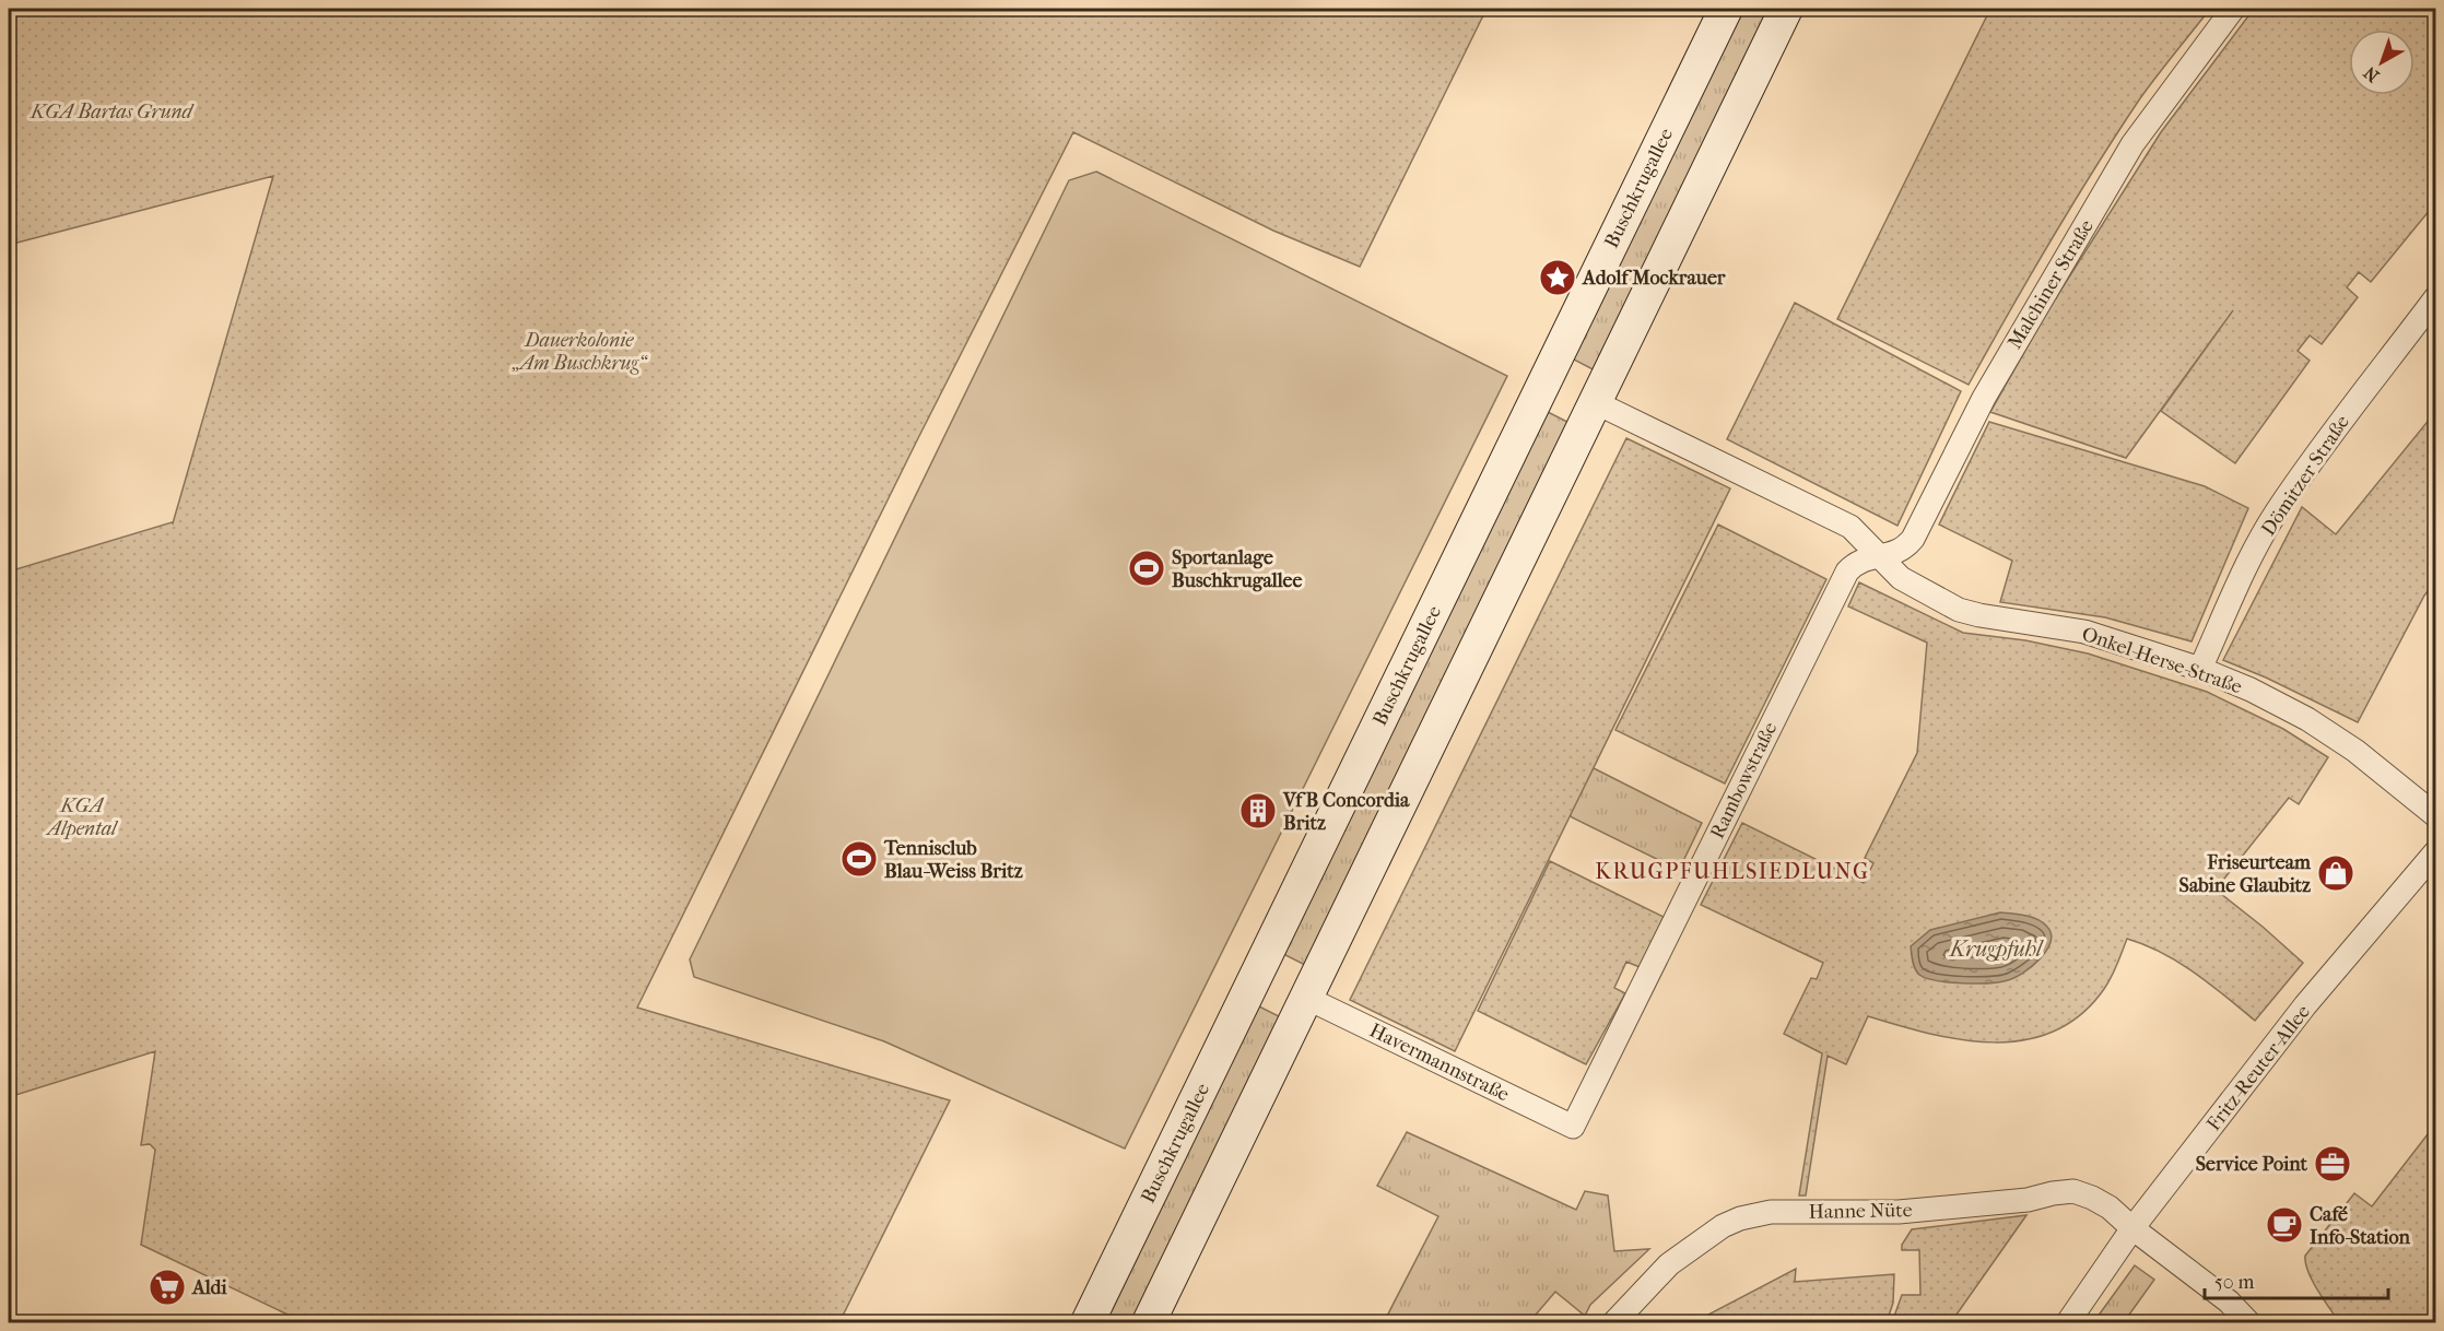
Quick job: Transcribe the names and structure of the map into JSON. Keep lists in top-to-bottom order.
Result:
{
  "streets": {
    "main road": ["Buschkrugallee"],
    "street": [
      "Malchiner Straße",
      "Dömitzer Straße",
      "Onkel-Herse-Straße",
      "Rambowstraße",
      "Havermannstraße",
      "Fritz-Reuter-Allee",
      "Hanne Nüte"
    ]
  },
  "crossings": [
    ["Malchiner Straße", "Onkel-Herse-Straße"],
    ["Malchiner Straße", "Rambowstraße"],
    ["Dömitzer Straße", "Onkel-Herse-Straße"],
    ["Onkel-Herse-Straße", "Rambowstraße"],
    ["Rambowstraße", "Havermannstraße"],
    ["Fritz-Reuter-Allee", "Hanne Nüte"]
  ],
  "districts": ["KRUGPFUHLSIEDLUNG"],
  "water": ["Krugpfuhl"],
  "parks": ["KGA Bartas Grund", "Dauerkolonie „Am Buschkrug“", "KGA Alpental"],
  "places": {
    "place": ["Adolf Mockrauer"],
    "sports": ["Sportanlage Buschkrugallee", "Tennisclub Blau-Weiss Britz"],
    "building": ["VfB Concordia Britz"],
    "shop": ["Friseurteam Sabine Glaubitz"],
    "office": ["Service Point"],
    "cafe": ["Café Info-Station"],
    "supermarket": ["Aldi"]
  },
  "scale_bar": "50 m",
  "north": "bottom left"
}
